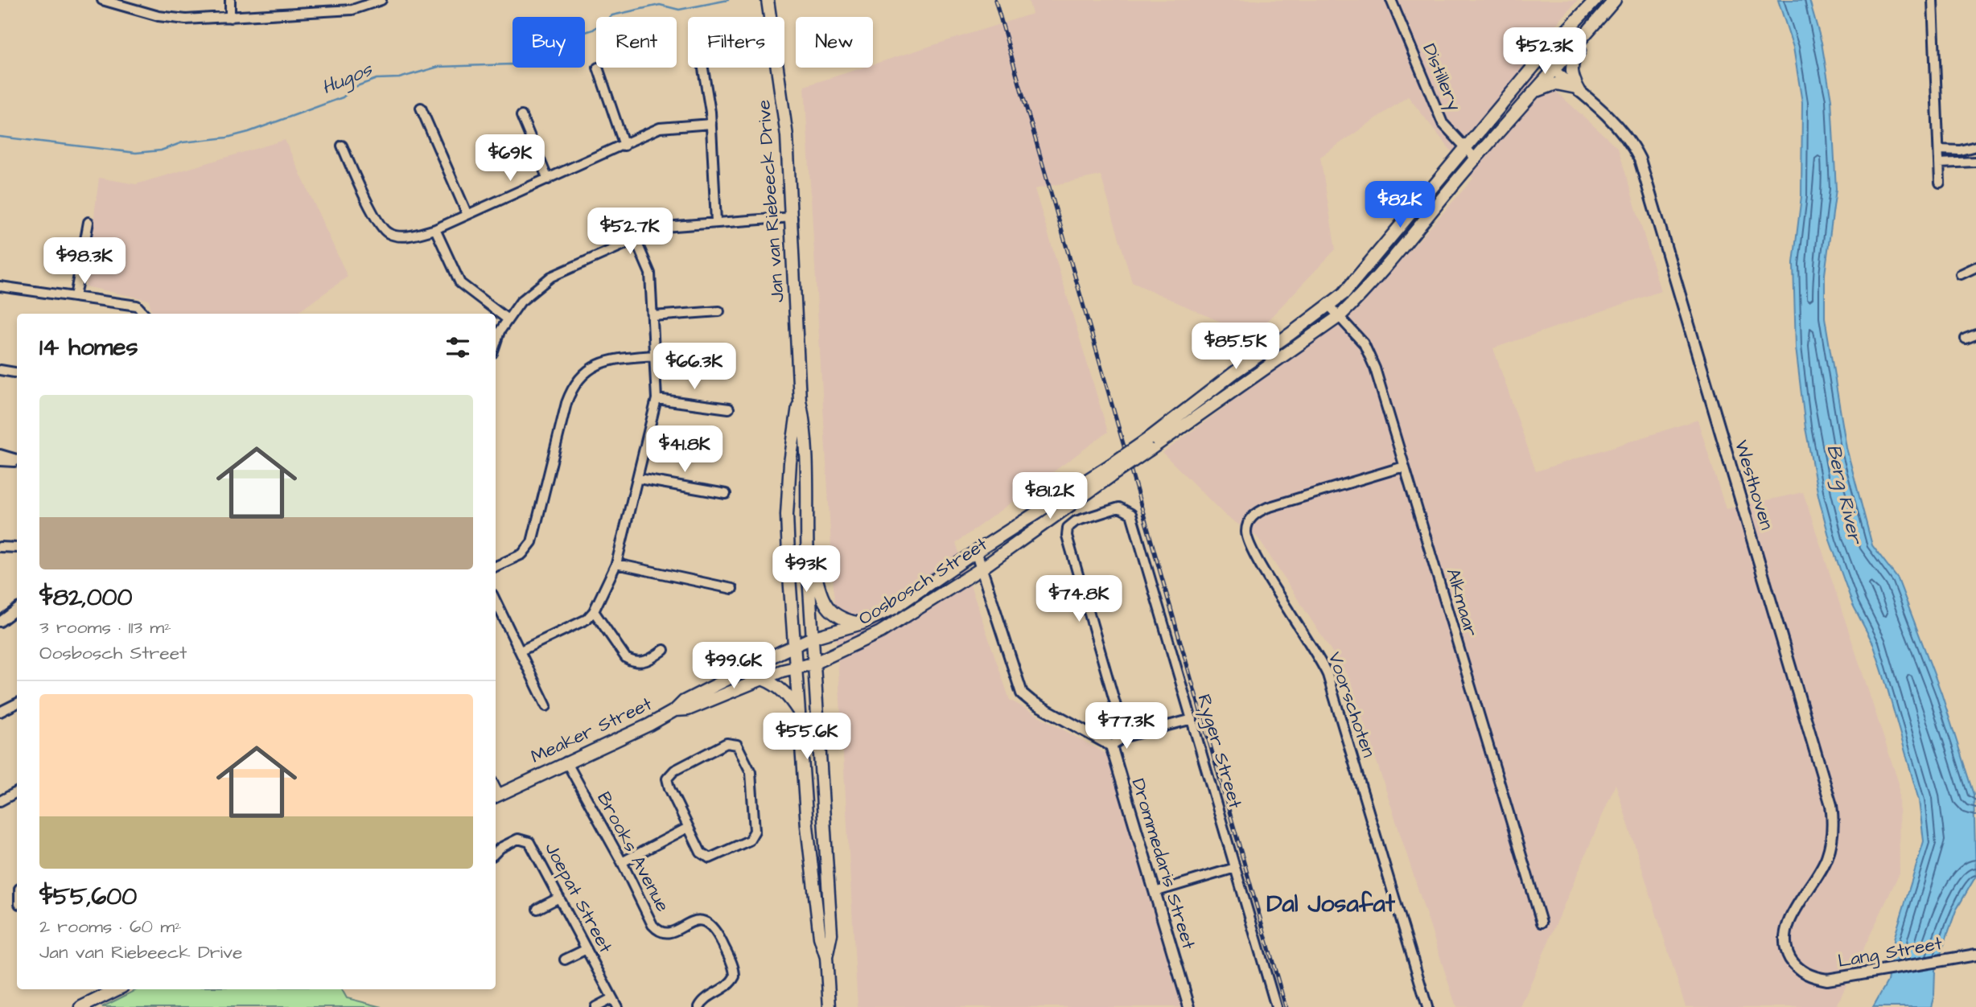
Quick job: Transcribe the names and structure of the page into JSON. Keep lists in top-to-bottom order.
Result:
{
  "streets": {
    "main road": ["Jan van Riebeeck Drive", "Oosbosch Street", "Meaker Street"],
    "street": [
      "Distillery",
      "Westhoven",
      "Alkmaar",
      "Voorschoten",
      "Ryger Street",
      "Brooks Avenue",
      "Drommedaris Street",
      "Joepat Street",
      "Lang Street"
    ]
  },
  "crossings": [
    ["Distillery", "Oosbosch Street"],
    ["Jan van Riebeeck Drive", "Oosbosch Street"],
    ["Jan van Riebeeck Drive", "Meaker Street"],
    ["Westhoven", "Oosbosch Street"],
    ["Westhoven", "Lang Street"],
    ["Oosbosch Street", "Alkmaar"],
    ["Oosbosch Street", "Meaker Street"],
    ["Alkmaar", "Voorschoten"],
    ["Meaker Street", "Brooks Avenue"]
  ],
  "districts": ["Dal Josafat"],
  "water": ["Hugos", "Berg River"],
  "page": {
    "chip": [
      "Buy",
      "Rent",
      "Filters",
      "New"
    ],
    "price": [
      "$52.3K",
      "$69K",
      "$82K",
      "$52.7K",
      "$98.3K",
      "$85.5K",
      "$66.3K",
      "$41.8K",
      "$81.2K",
      "$93K",
      "$74.8K",
      "$99.6K",
      "$77.3K",
      "$55.6K"
    ],
    "heading": "14 homes",
    "list": [
      {
        "name": "$82,000",
        "note": "3 rooms · 113 m² · Oosbosch Street"
      },
      {
        "name": "$55,600",
        "note": "2 rooms · 60 m² · Jan van Riebeeck Drive"
      }
    ]
  }
}
